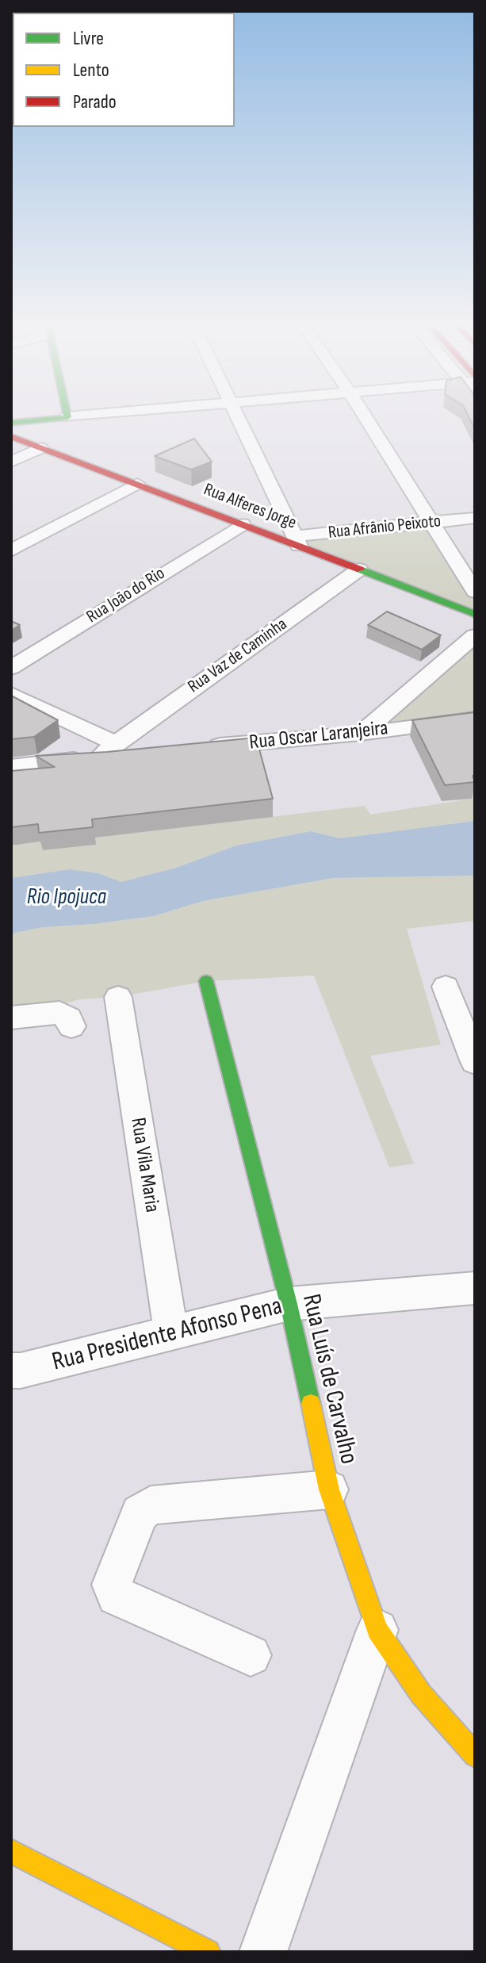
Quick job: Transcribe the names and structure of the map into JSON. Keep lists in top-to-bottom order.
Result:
{
  "streets": {
    "street": [
      "Rua Alferes Jorge",
      "Rua Afrânio Peixoto",
      "Rua João do Rio",
      "Rua Vaz de Caminha",
      "Rua Oscar Laranjeira",
      "Rua Vila Maria",
      "Rua Presidente Afonso Pena",
      "Rua Luís de Carvalho"
    ]
  },
  "crossings": [
    ["Rua Alferes Jorge", "Rua Afrânio Peixoto"],
    ["Rua Alferes Jorge", "Rua João do Rio"],
    ["Rua Alferes Jorge", "Rua Vaz de Caminha"],
    ["Rua Vila Maria", "Rua Presidente Afonso Pena"],
    ["Rua Presidente Afonso Pena", "Rua Luís de Carvalho"]
  ],
  "water": ["Rio Ipojuca"],
  "legend": ["Livre", "Lento", "Parado"]
}
